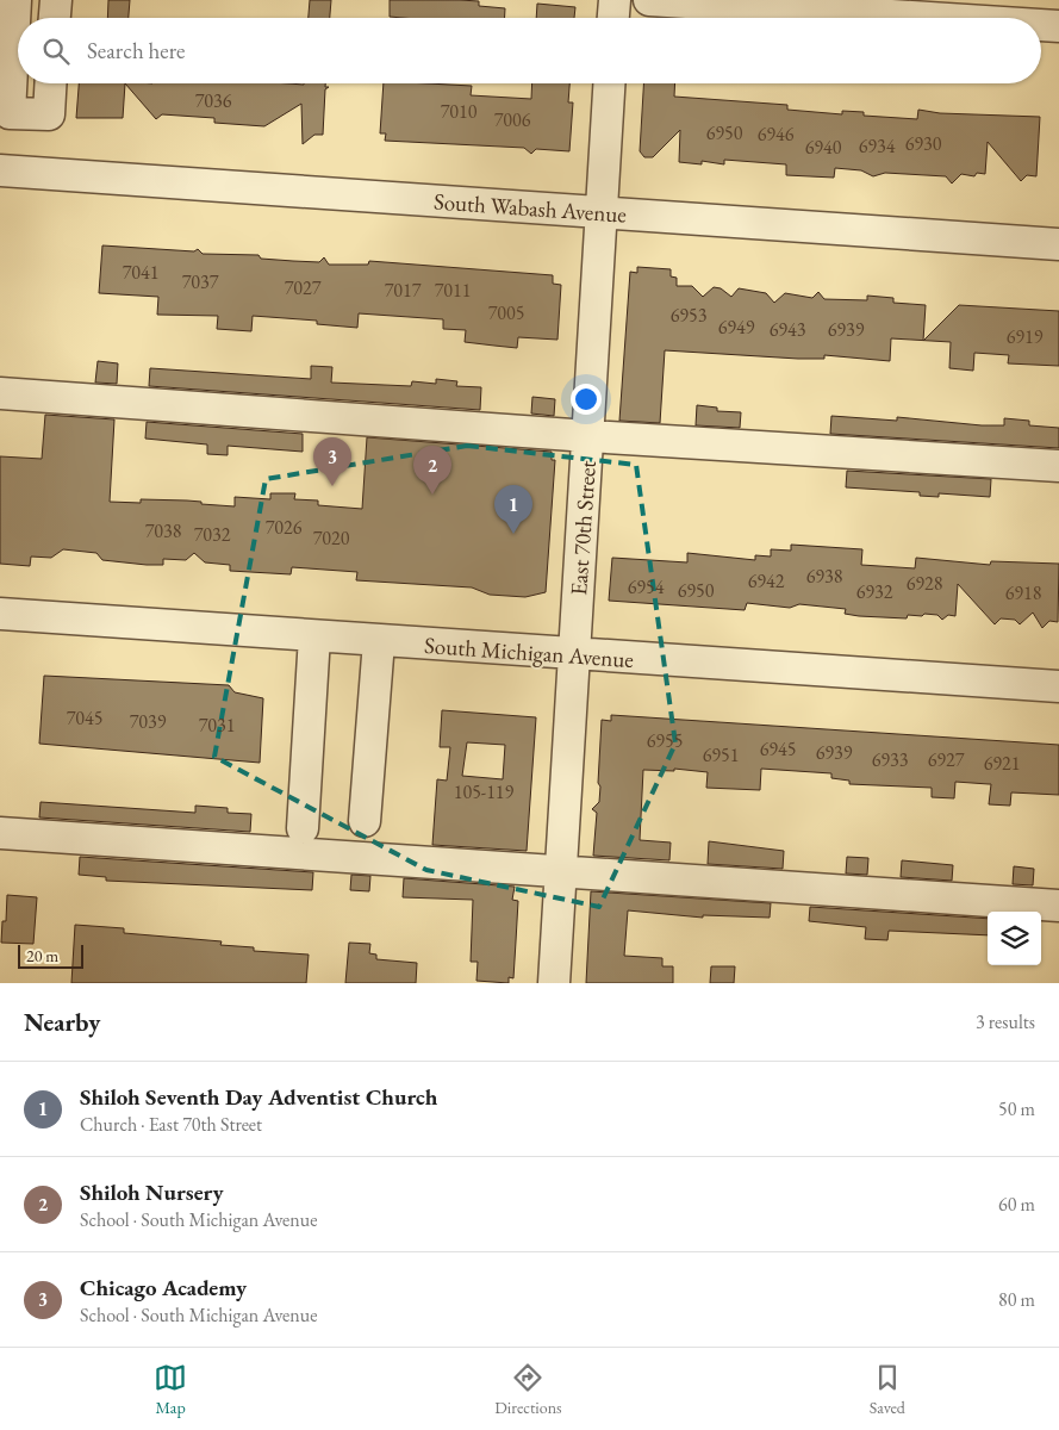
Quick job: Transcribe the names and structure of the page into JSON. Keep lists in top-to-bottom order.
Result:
{
  "streets": {
    "street": ["South Wabash Avenue", "East 70th Street", "South Michigan Avenue"]
  },
  "crossings": [
    ["South Wabash Avenue", "East 70th Street"],
    ["East 70th Street", "South Michigan Avenue"]
  ],
  "house_numbers": [
    "7036",
    "7010",
    "7006",
    "6950",
    "6946",
    "6930",
    "6934",
    "6940",
    "7041",
    "7037",
    "7027",
    "7017",
    "7011",
    "7005",
    "6953",
    "6949",
    "6943",
    "6939",
    "6919",
    "7026",
    "7038",
    "7032",
    "7020",
    "6938",
    "6942",
    "6928",
    "6954",
    "6950",
    "6932",
    "6918",
    "7045",
    "7039",
    "7031",
    "6955",
    "6945",
    "6939",
    "6951",
    "6933",
    "6927",
    "6921",
    "105-119"
  ],
  "scale_bar": "20 m",
  "page": {
    "search": "Search here",
    "pins": ["3", "2", "1"],
    "scale": "20 m",
    "heading": ["Nearby", "3 results"],
    "list": [
      {
        "mark": "1",
        "name": "Shiloh Seventh Day Adventist Church",
        "note": "Church · East 70th Street",
        "value": "50 m"
      },
      {
        "mark": "2",
        "name": "Shiloh Nursery",
        "note": "School · South Michigan Avenue",
        "value": "60 m"
      },
      {
        "mark": "3",
        "name": "Chicago Academy",
        "note": "School · South Michigan Avenue",
        "value": "80 m"
      }
    ],
    "nav": ["Map", "Directions", "Saved"]
  }
}
